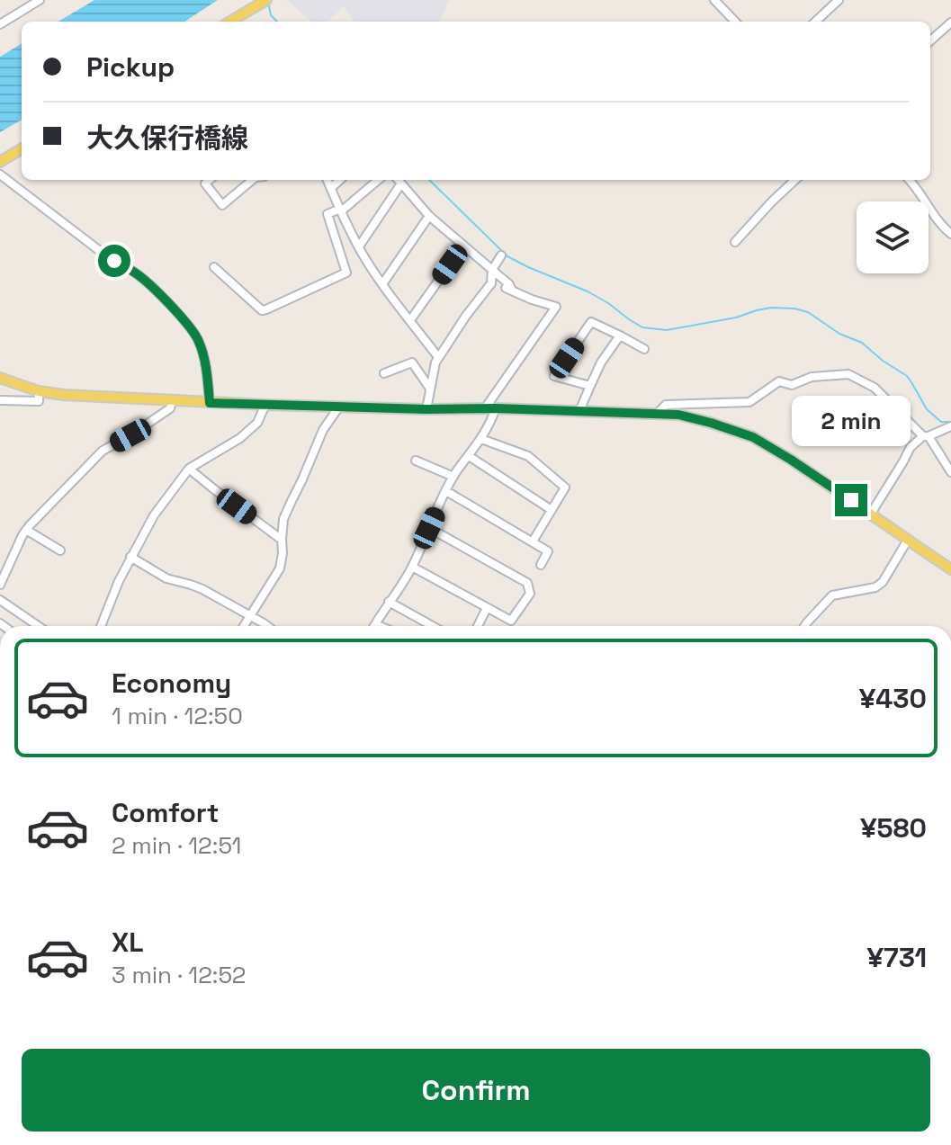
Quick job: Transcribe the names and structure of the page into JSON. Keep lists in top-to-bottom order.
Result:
{
  "page": {
    "banner": ["Pickup", "大久保行橋線"],
    "bubble": "2 min",
    "list": [
      {
        "name": "Economy",
        "note": "1 min · 12:50",
        "value": "¥430"
      },
      {
        "name": "Comfort",
        "note": "2 min · 12:51",
        "value": "¥580"
      },
      {
        "name": "XL",
        "note": "3 min · 12:52",
        "value": "¥731"
      }
    ],
    "buttons": "Confirm"
  }
}
